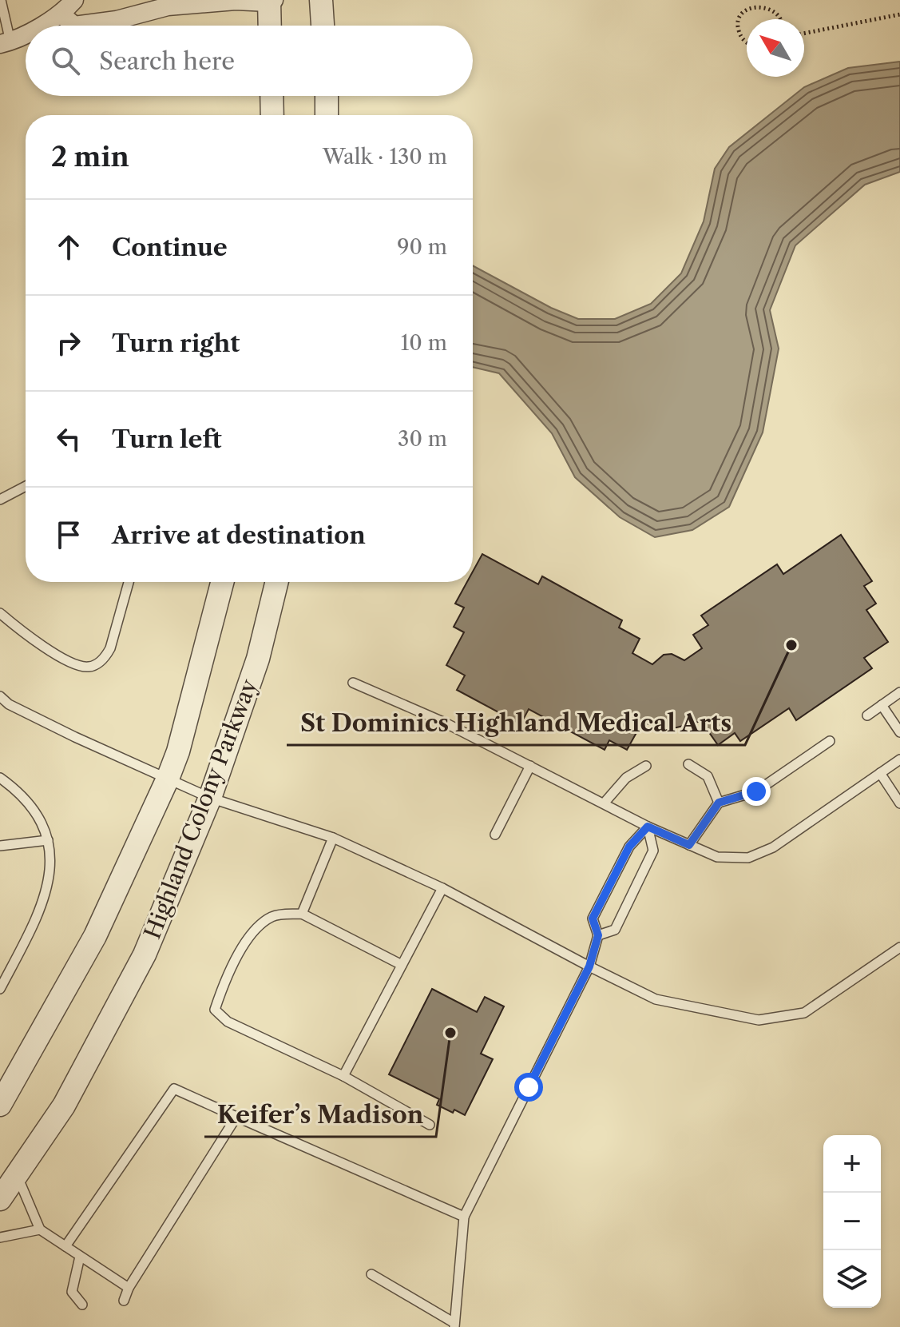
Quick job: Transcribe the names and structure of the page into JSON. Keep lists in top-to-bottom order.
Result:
{
  "streets": {
    "street": ["Highland Colony Parkway"]
  },
  "places": ["St Dominics Highland Medical Arts", "Keifer’s Madison"],
  "north": "top left",
  "page": {
    "search": "Search here",
    "heading": ["2 min", "Walk · 130 m"],
    "list": [
      ["Continue", "90 m"],
      ["Turn right", "10 m"],
      ["Turn left", "30 m"],
      "Arrive at destination"
    ],
    "map_buttons": ["+", "−"]
  }
}
